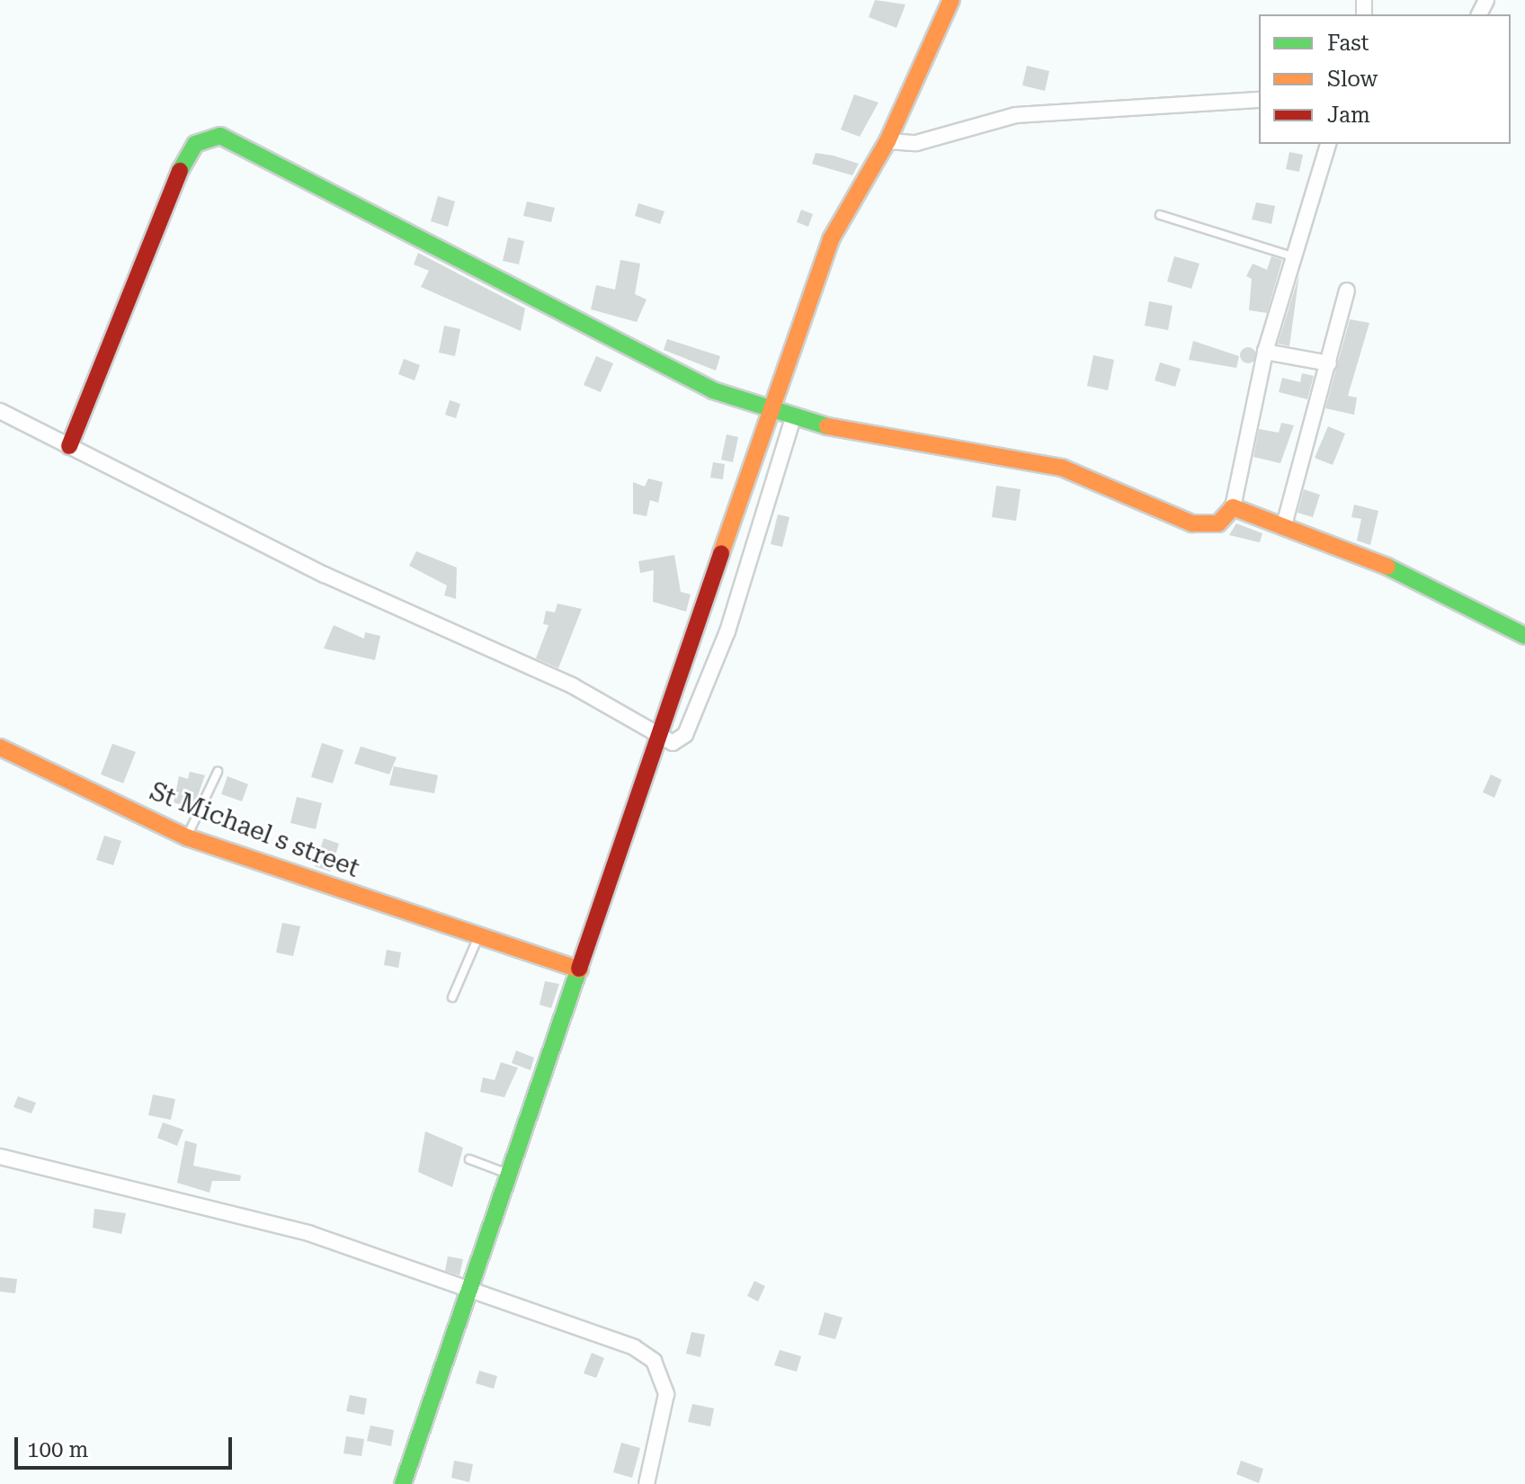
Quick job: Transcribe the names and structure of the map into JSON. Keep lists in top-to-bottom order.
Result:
{
  "streets": {
    "street": ["St Michael s street"]
  },
  "legend": ["Fast", "Slow", "Jam"],
  "scale_bar": "100 m"
}
